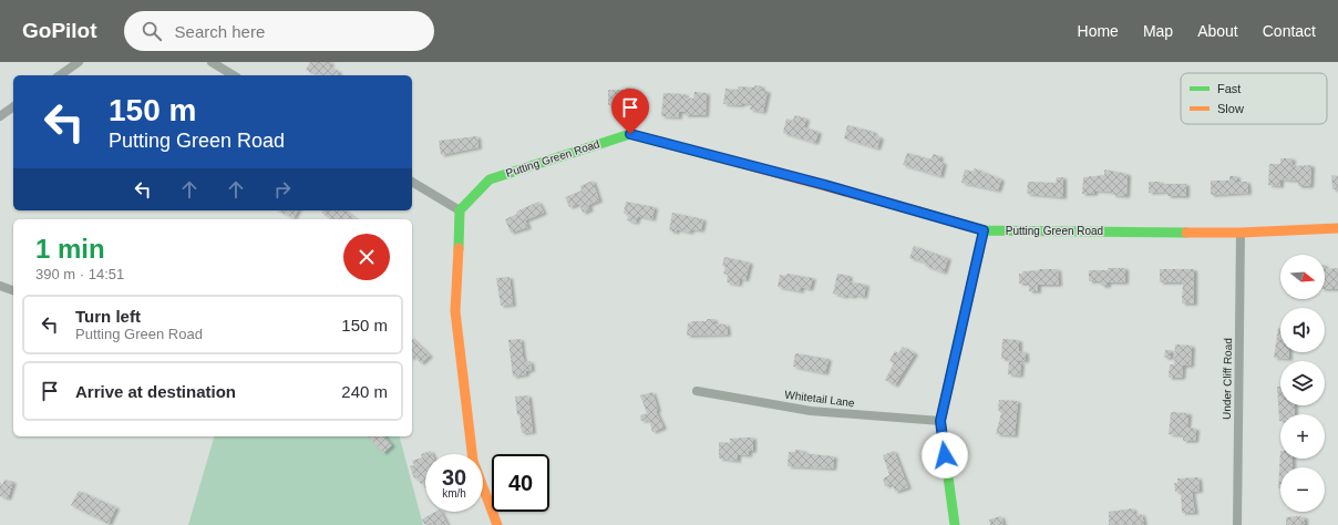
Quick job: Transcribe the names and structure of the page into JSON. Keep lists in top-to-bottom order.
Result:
{
  "streets": {
    "street": ["Putting Green Road", "Under Cliff Road", "Whitetail Lane"]
  },
  "crossings": [
    ["Putting Green Road", "Under Cliff Road"]
  ],
  "legend": ["Fast", "Slow"],
  "north": "right",
  "page": {
    "header": "GoPilot",
    "search": "Search here",
    "nav": [
      "Home",
      "Map",
      "About",
      "Contact"
    ],
    "turn": ["150 m", "Putting Green Road"],
    "heading": ["1 min", "390 m · 14:51"],
    "map_buttons": ["+", "−"],
    "list": [
      {
        "name": "Turn left",
        "note": "Putting Green Road",
        "value": "150 m"
      },
      {
        "name": "Arrive at destination",
        "value": "240 m"
      }
    ],
    "speed": "30 km/h",
    "limit": "40"
  }
}
